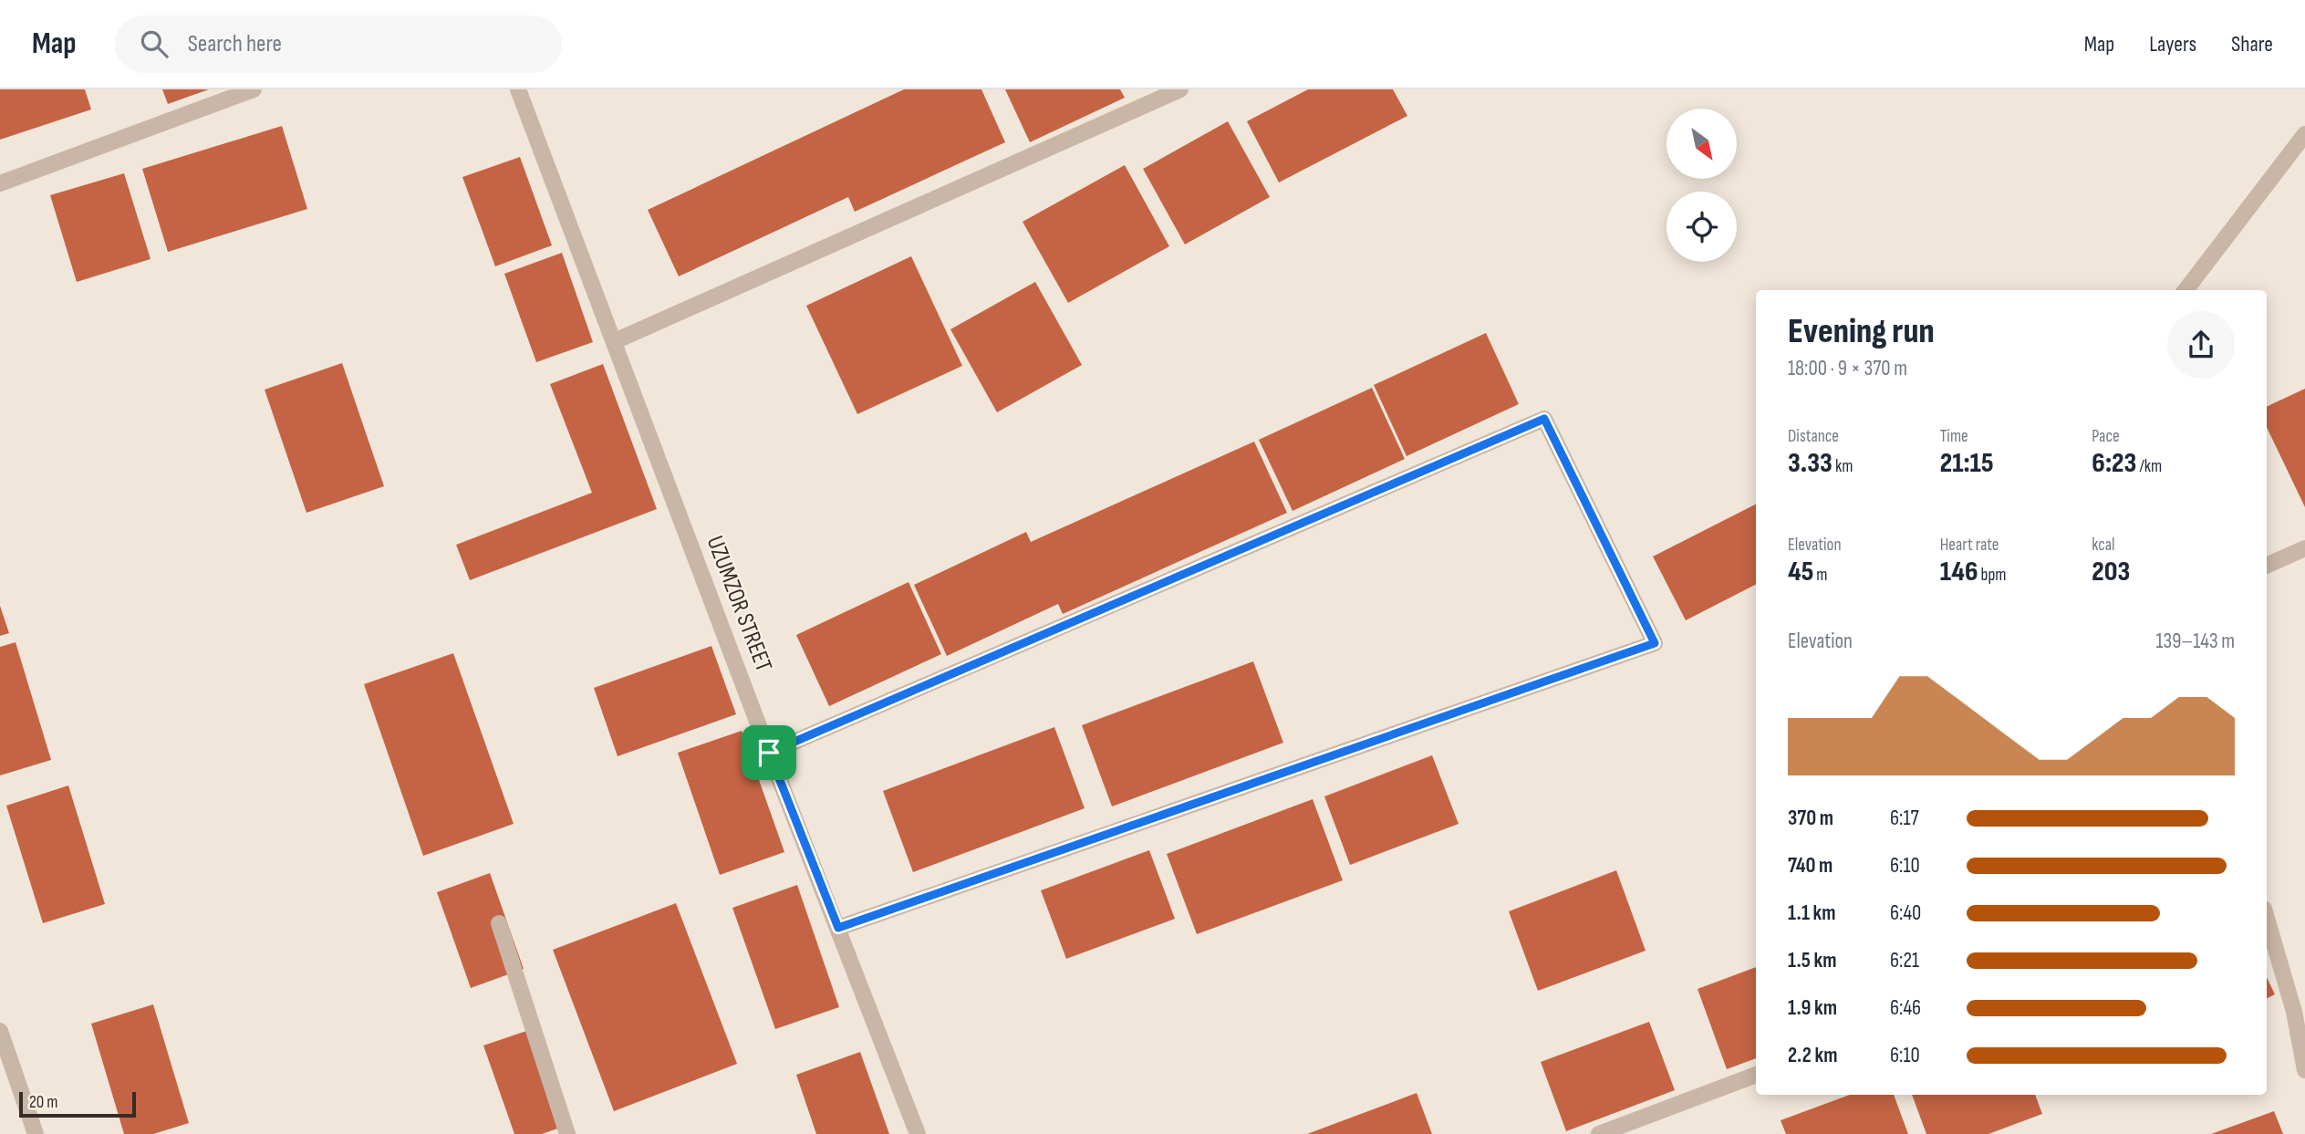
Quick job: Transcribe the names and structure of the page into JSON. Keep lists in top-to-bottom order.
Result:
{
  "streets": {
    "street": ["UZUMZOR STREET"]
  },
  "scale_bar": "20 m",
  "north": "bottom right",
  "page": {
    "header": "Map",
    "search": "Search here",
    "nav": ["Map", "Layers", "Share"],
    "heading": ["Evening run", "18:00 · 9 × 370 m"],
    "stats": [
      ["Distance", "3.33 km"],
      ["Time", "21:15"],
      ["Pace", "6:23 /km"],
      ["Elevation", "45 m"],
      ["Heart rate", "146 bpm"],
      ["kcal", "203"]
    ],
    "chart": ["Elevation", "139–143 m"],
    "list": [
      {
        "name": "370 m",
        "note": "6:17"
      },
      {
        "name": "740 m",
        "note": "6:10"
      },
      {
        "name": "1.1 km",
        "note": "6:40"
      },
      {
        "name": "1.5 km",
        "note": "6:21"
      },
      {
        "name": "1.9 km",
        "note": "6:46"
      },
      {
        "name": "2.2 km",
        "note": "6:10"
      }
    ],
    "scale": "20 m"
  }
}
